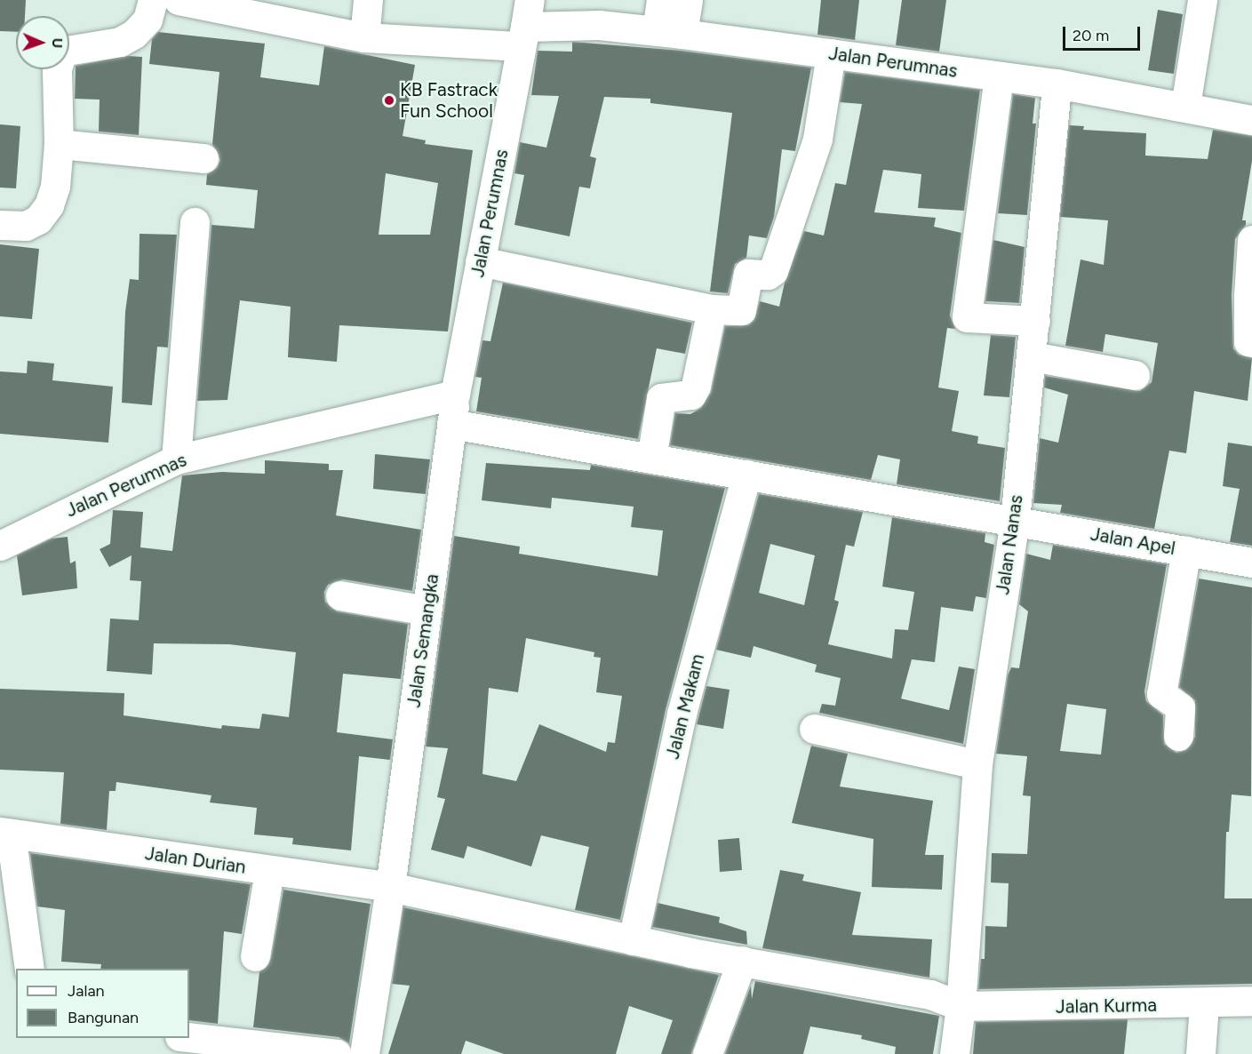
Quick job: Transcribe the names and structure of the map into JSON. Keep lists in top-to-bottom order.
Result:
{
  "streets": {
    "street": [
      "Jalan Perumnas",
      "Jalan Apel",
      "Jalan Nanas",
      "Jalan Semangka",
      "Jalan Makam",
      "Jalan Durian",
      "Jalan Kurma"
    ]
  },
  "crossings": [
    ["Jalan Perumnas", "Jalan Nanas"],
    ["Jalan Perumnas", "Jalan Semangka"],
    ["Jalan Apel", "Jalan Nanas"],
    ["Jalan Apel", "Jalan Semangka"],
    ["Jalan Apel", "Jalan Makam"],
    ["Jalan Nanas", "Jalan Durian"],
    ["Jalan Nanas", "Jalan Kurma"],
    ["Jalan Semangka", "Jalan Durian"],
    ["Jalan Makam", "Jalan Durian"],
    ["Jalan Durian", "Jalan Kurma"]
  ],
  "places": ["KB Fastrack Fun School"],
  "legend": ["Jalan", "Bangunan"],
  "scale_bar": "20 m",
  "north": "right"
}
